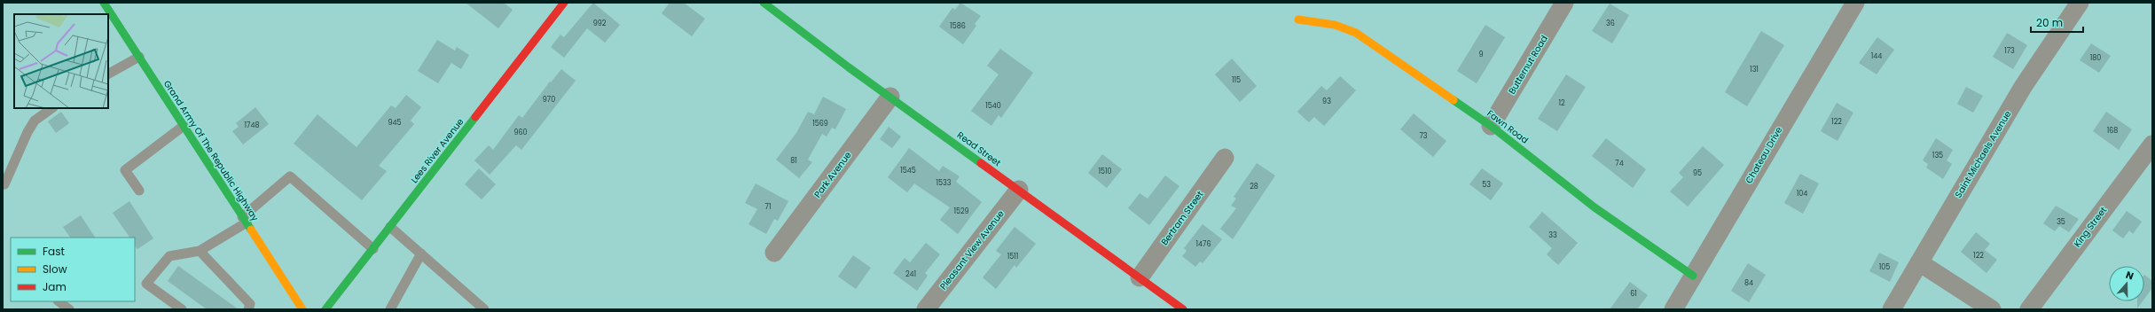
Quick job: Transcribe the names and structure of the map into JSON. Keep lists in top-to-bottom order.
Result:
{
  "streets": {
    "main road": [
      "Fawn Road",
      "Read Street",
      "Grand Army Of The Republic Highway",
      "Lees River Avenue"
    ],
    "street": [
      "Butternut Road",
      "Saint Michaels Avenue",
      "Chateau Drive",
      "Park Avenue",
      "Bertram Street",
      "King Street",
      "Pleasant View Avenue"
    ]
  },
  "crossings": [
    ["Butternut Road", "Fawn Road"],
    ["Fawn Road", "Chateau Drive"],
    ["Read Street", "Park Avenue"],
    ["Read Street", "Bertram Street"],
    ["Read Street", "Pleasant View Avenue"]
  ],
  "house_numbers": [
    "992",
    "36",
    "1586",
    "173",
    "9",
    "144",
    "180",
    "131",
    "115",
    "970",
    "93",
    "12",
    "1540",
    "122",
    "945",
    "1569",
    "1748",
    "168",
    "960",
    "73",
    "135",
    "81",
    "74",
    "1545",
    "1510",
    "95",
    "1533",
    "53",
    "28",
    "104",
    "71",
    "1529",
    "35",
    "33",
    "1476",
    "122",
    "1511",
    "105",
    "241",
    "84",
    "61"
  ],
  "legend": ["Fast", "Slow", "Jam"],
  "scale_bar": "20 m",
  "north": "top"
}
